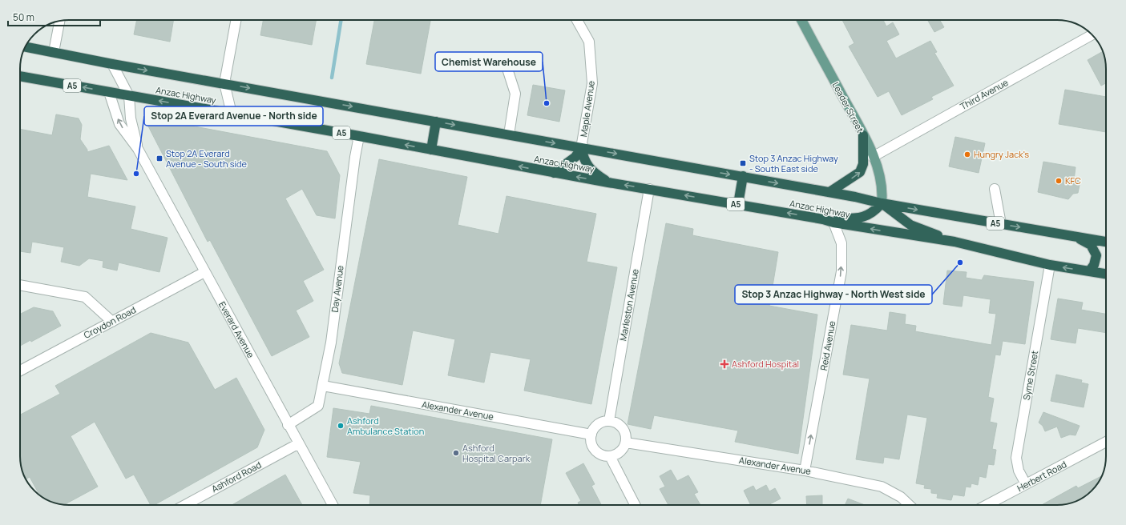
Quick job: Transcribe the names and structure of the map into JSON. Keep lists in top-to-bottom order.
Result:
{
  "streets": {
    "highway": ["A5", "Anzac Highway"],
    "main road": ["Leader Street"],
    "street": [
      "Third Avenue",
      "Maple Avenue",
      "Day Avenue",
      "Marleston Avenue",
      "Croydon Road",
      "Everard Avenue",
      "Reid Avenue",
      "Syme Street",
      "Alexander Avenue",
      "Herbert Road",
      "Ashford Road"
    ]
  },
  "crossings": [
    ["Third Avenue", "Leader Street"],
    ["Anzac Highway", "Leader Street"],
    ["Anzac Highway", "Maple Avenue"],
    ["Anzac Highway", "Day Avenue"],
    ["Anzac Highway", "Marleston Avenue"],
    ["Anzac Highway", "Everard Avenue"],
    ["Anzac Highway", "Reid Avenue"],
    ["Anzac Highway", "Syme Street"],
    ["Day Avenue", "Everard Avenue"],
    ["Day Avenue", "Alexander Avenue"],
    ["Marleston Avenue", "Alexander Avenue"],
    ["Croydon Road", "Everard Avenue"],
    ["Everard Avenue", "Ashford Road"],
    ["Reid Avenue", "Alexander Avenue"],
    ["Syme Street", "Herbert Road"]
  ],
  "one_way": ["Reid Avenue"],
  "places": {
    "other": [
      "Chemist Warehouse",
      "Hungry Jack's",
      "Stop 2A Everard Avenue - North side",
      "KFC",
      "Stop 3 Anzac Highway - North West side",
      "Ashford Ambulance Station",
      "Ashford Hospital Carpark"
    ],
    "transit": ["Stop 2A Everard Avenue - South side", "Stop 3 Anzac Highway - South East side"],
    "health": ["Ashford Hospital"]
  },
  "scale_bar": "50 m"
}
